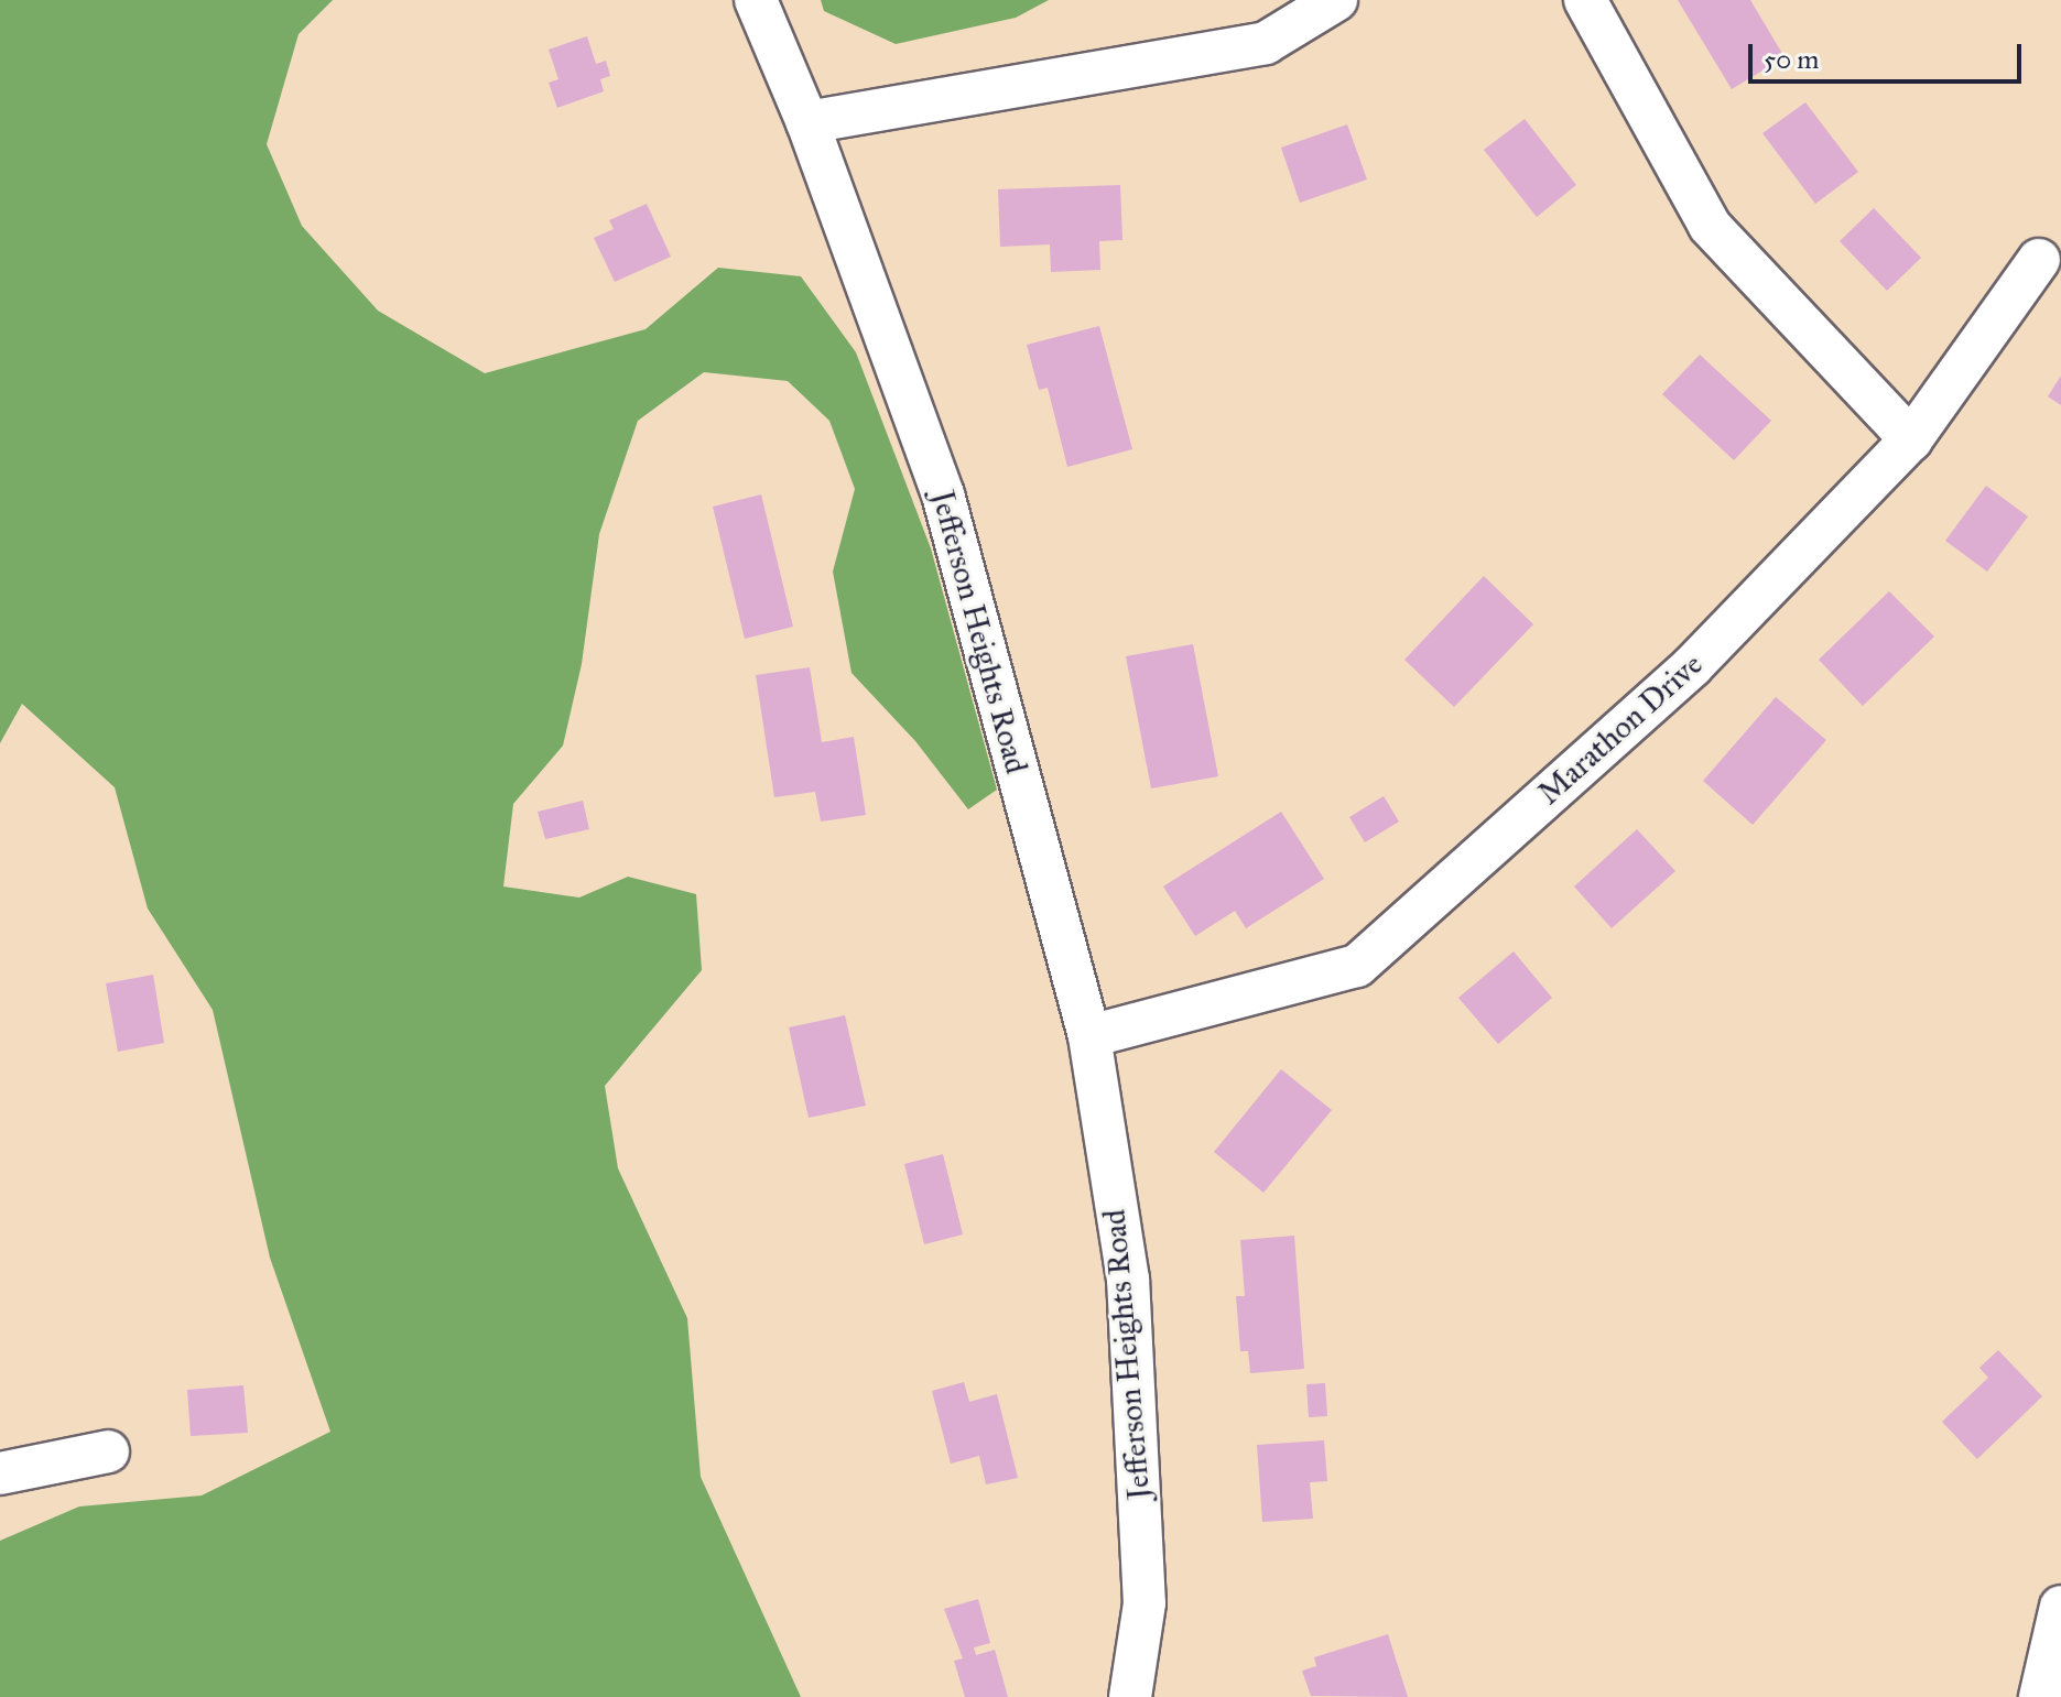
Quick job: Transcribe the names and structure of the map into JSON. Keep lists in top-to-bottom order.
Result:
{
  "streets": {
    "street": ["Jefferson Heights Road", "Marathon Drive"]
  },
  "crossings": [
    ["Jefferson Heights Road", "Marathon Drive"]
  ],
  "scale_bar": "50 m"
}
